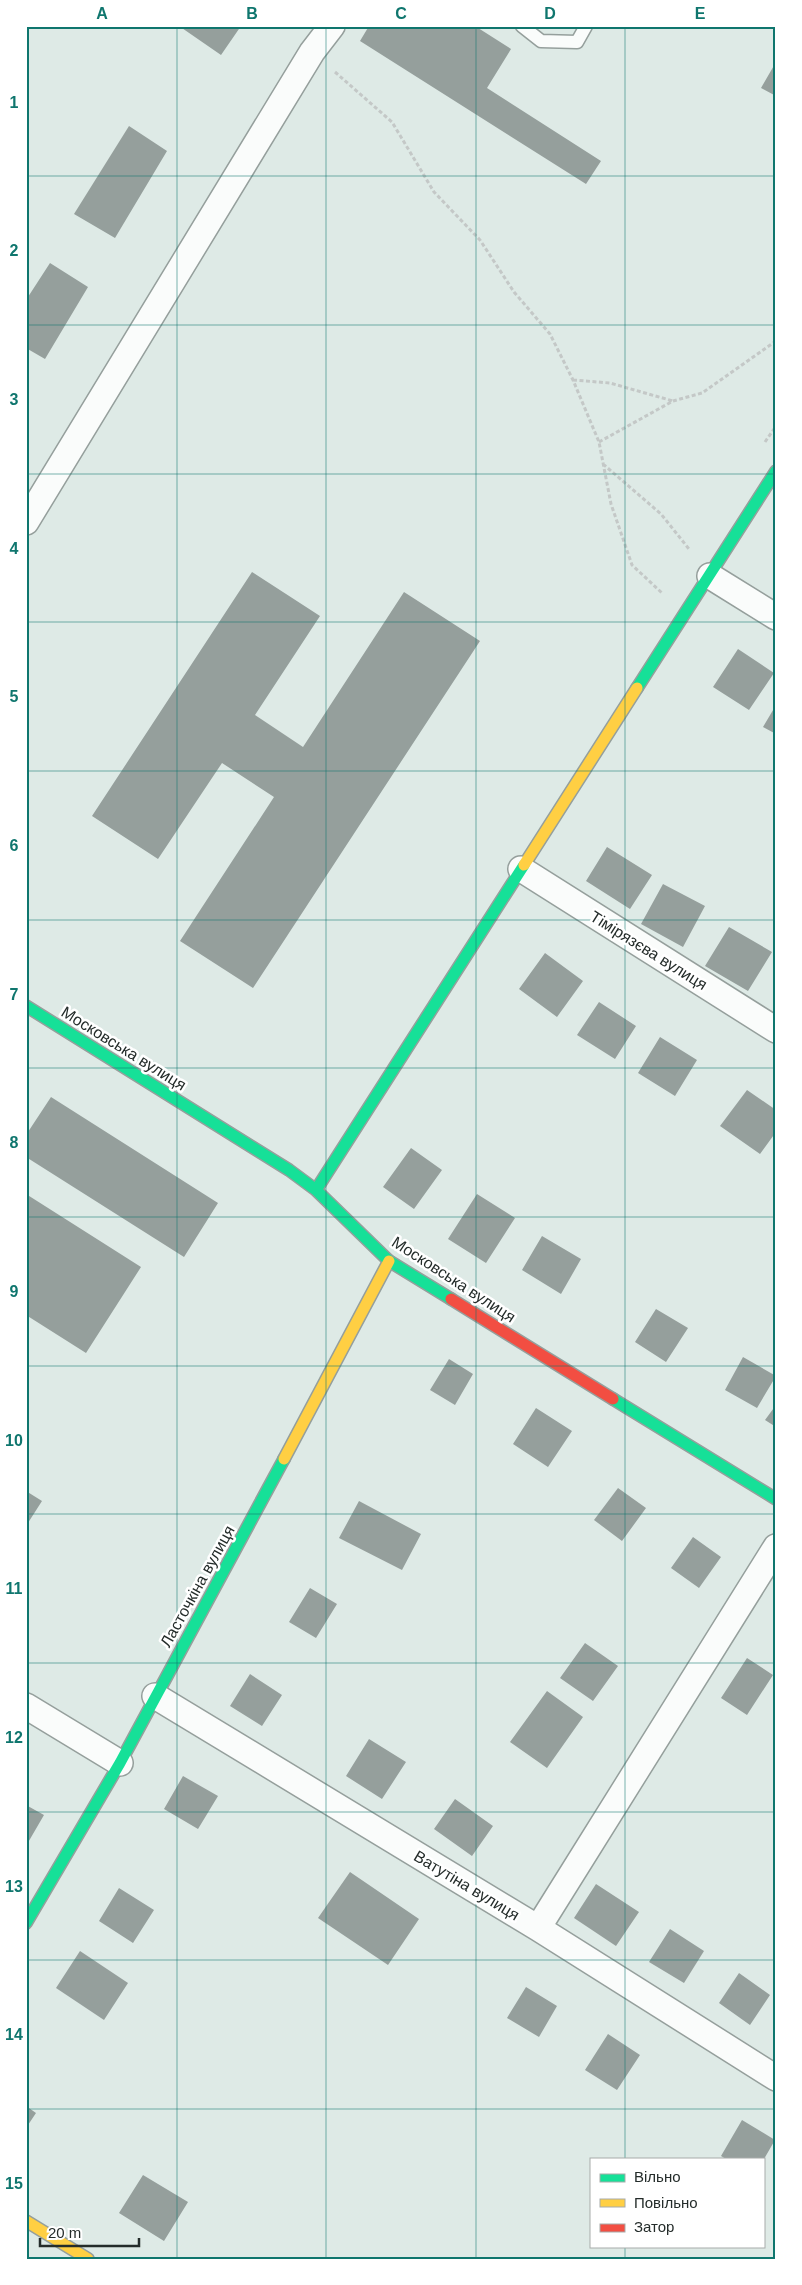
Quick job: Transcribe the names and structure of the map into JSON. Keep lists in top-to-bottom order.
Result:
{
  "streets": {
    "street": [
      "Тімірязєва вулиця",
      "Московська вулиця",
      "Ласточкіна вулиця",
      "Ватутіна вулиця"
    ]
  },
  "crossings": [
    ["Московська вулиця", "Ласточкіна вулиця"],
    ["Ласточкіна вулиця", "Ватутіна вулиця"]
  ],
  "legend": ["Вільно", "Повільно", "Затор"],
  "scale_bar": "20 m",
  "grid": {
    "columns": [
      "A",
      "B",
      "C",
      "D",
      "E"
    ],
    "rows": [
      "1",
      "2",
      "3",
      "4",
      "5",
      "6",
      "7",
      "8",
      "9",
      "10",
      "11",
      "12",
      "13",
      "14",
      "15"
    ]
  }
}
